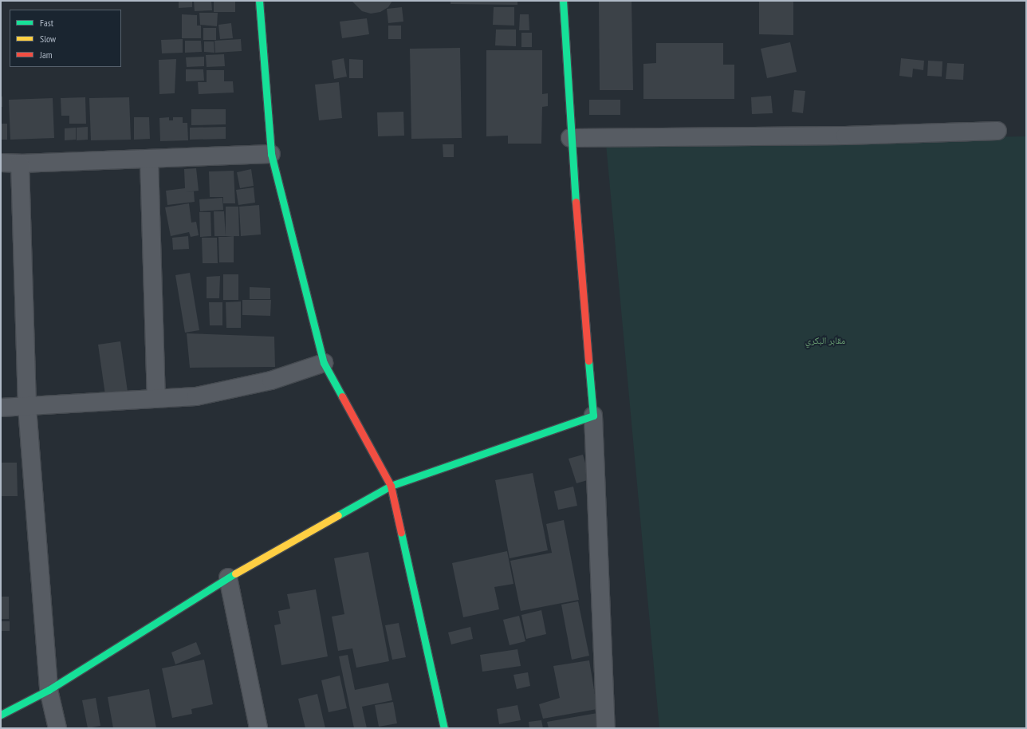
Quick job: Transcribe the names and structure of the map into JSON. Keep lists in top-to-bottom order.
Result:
{
  "parks": ["مقابر البكري"],
  "legend": ["Fast", "Slow", "Jam"]
}
